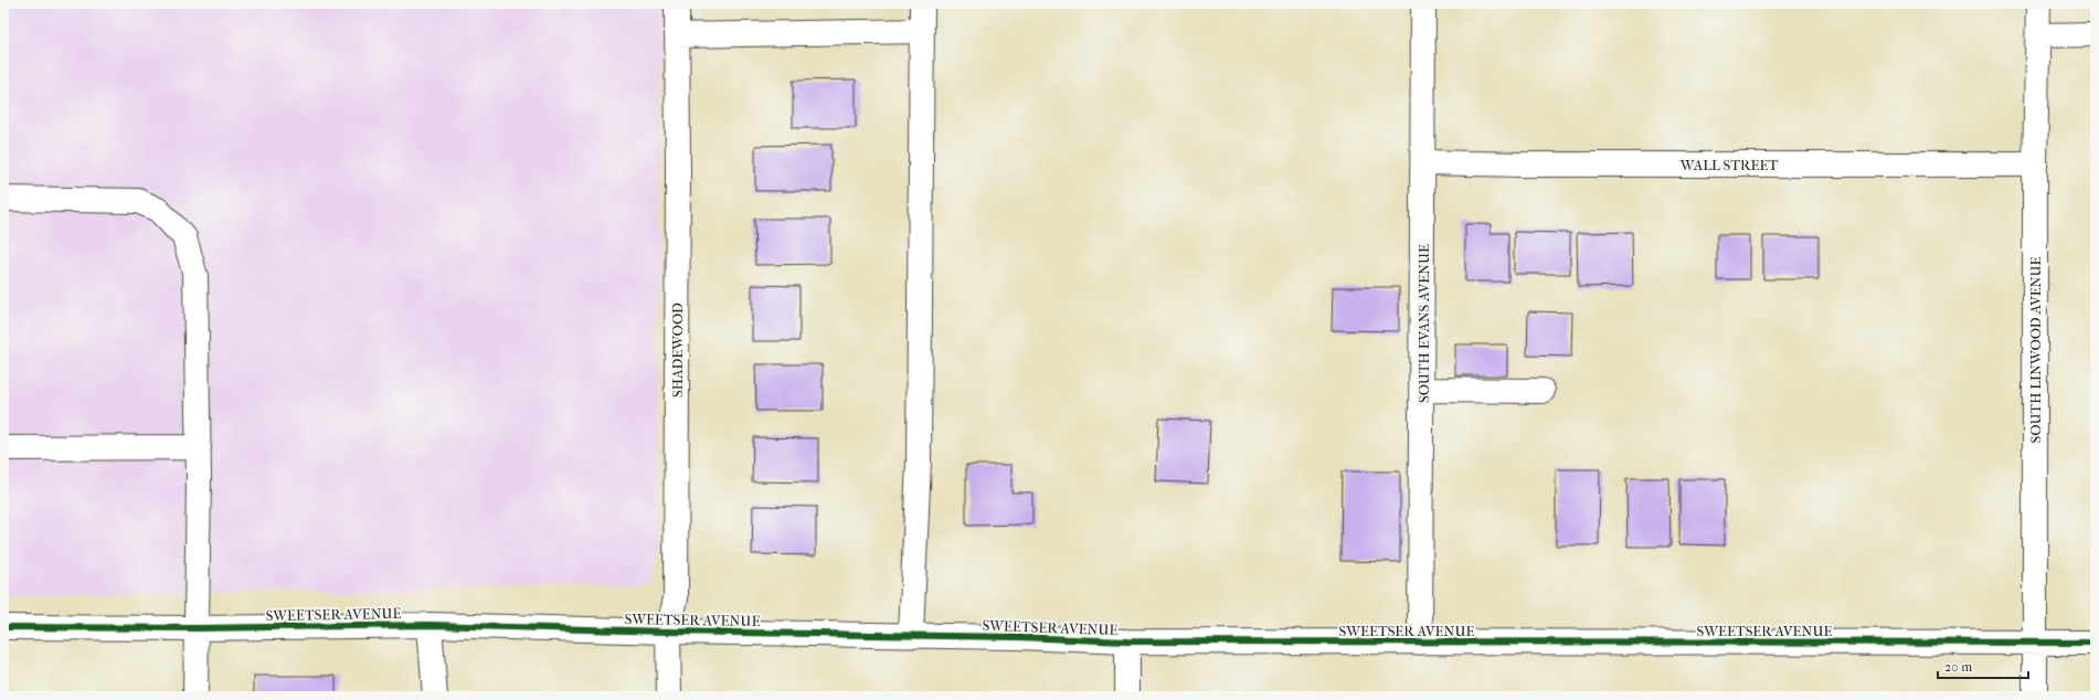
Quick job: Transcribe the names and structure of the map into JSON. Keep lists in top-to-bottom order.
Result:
{
  "streets": {
    "street": [
      "WALL STREET",
      "SOUTH EVANS AVENUE",
      "SHADEWOOD",
      "SOUTH LINWOOD AVENUE",
      "SWEETSER AVENUE"
    ]
  },
  "crossings": [
    ["WALL STREET", "SOUTH EVANS AVENUE"],
    ["WALL STREET", "SOUTH LINWOOD AVENUE"],
    ["SOUTH EVANS AVENUE", "SWEETSER AVENUE"],
    ["SHADEWOOD", "SWEETSER AVENUE"],
    ["SOUTH LINWOOD AVENUE", "SWEETSER AVENUE"]
  ],
  "scale_bar": "20 m"
}
